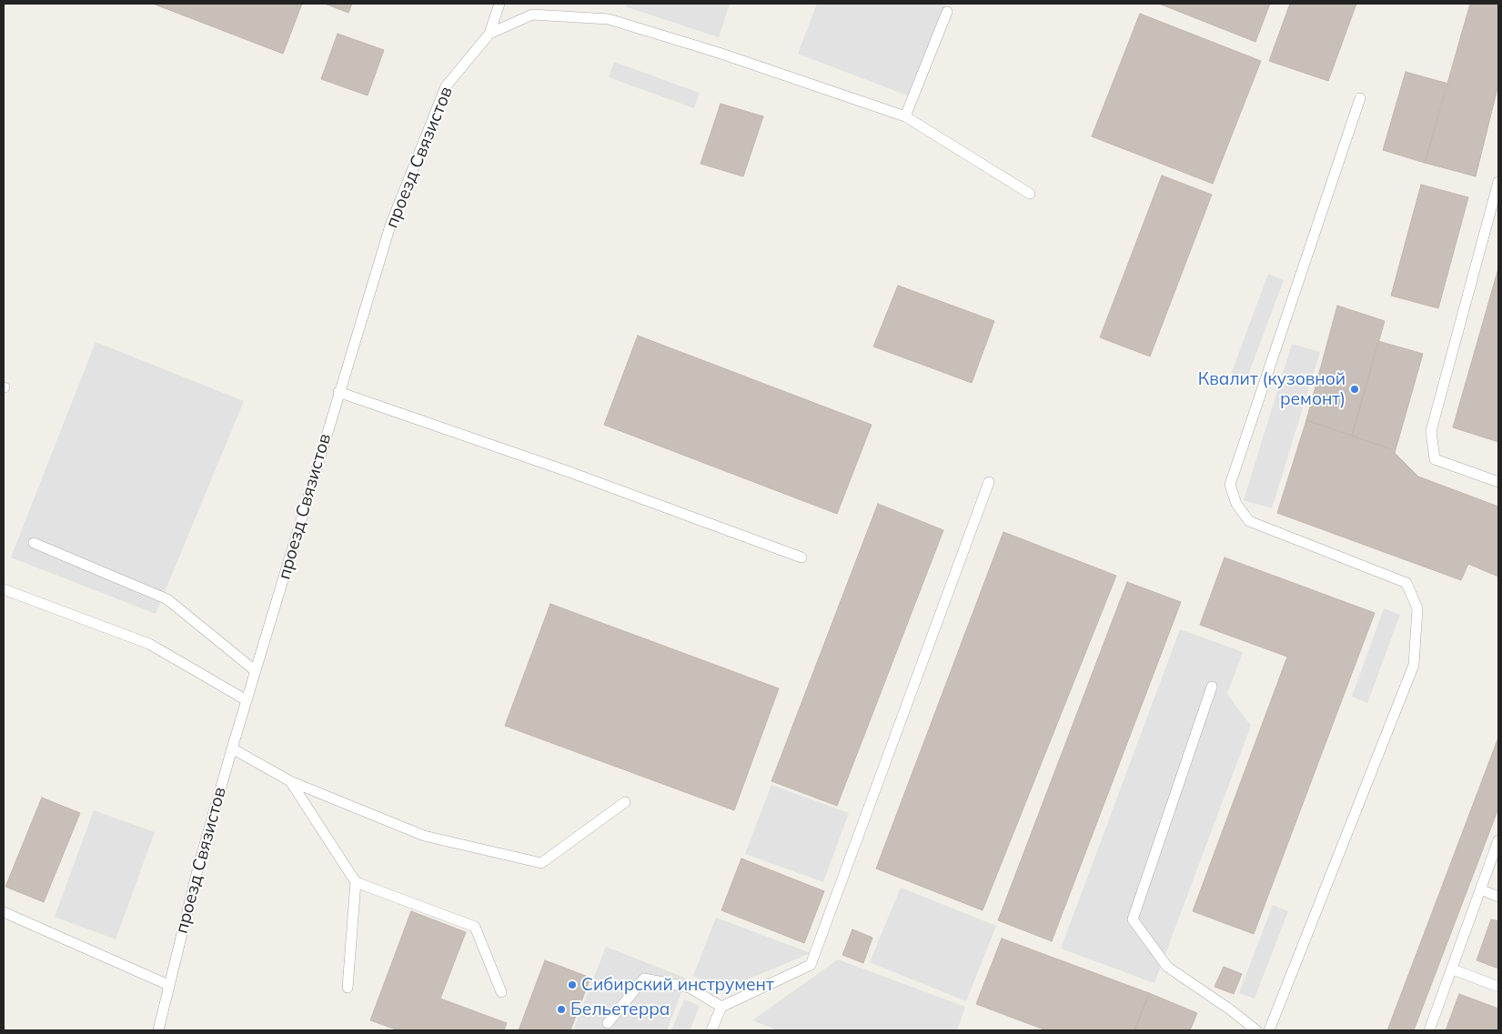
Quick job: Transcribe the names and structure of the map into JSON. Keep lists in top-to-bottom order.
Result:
{
  "streets": {
    "lane": ["проезд Связистов"]
  },
  "places": ["Квалит (кузовной ремонт)", "Сибирский инструмент", "Бельетерра"]
}
